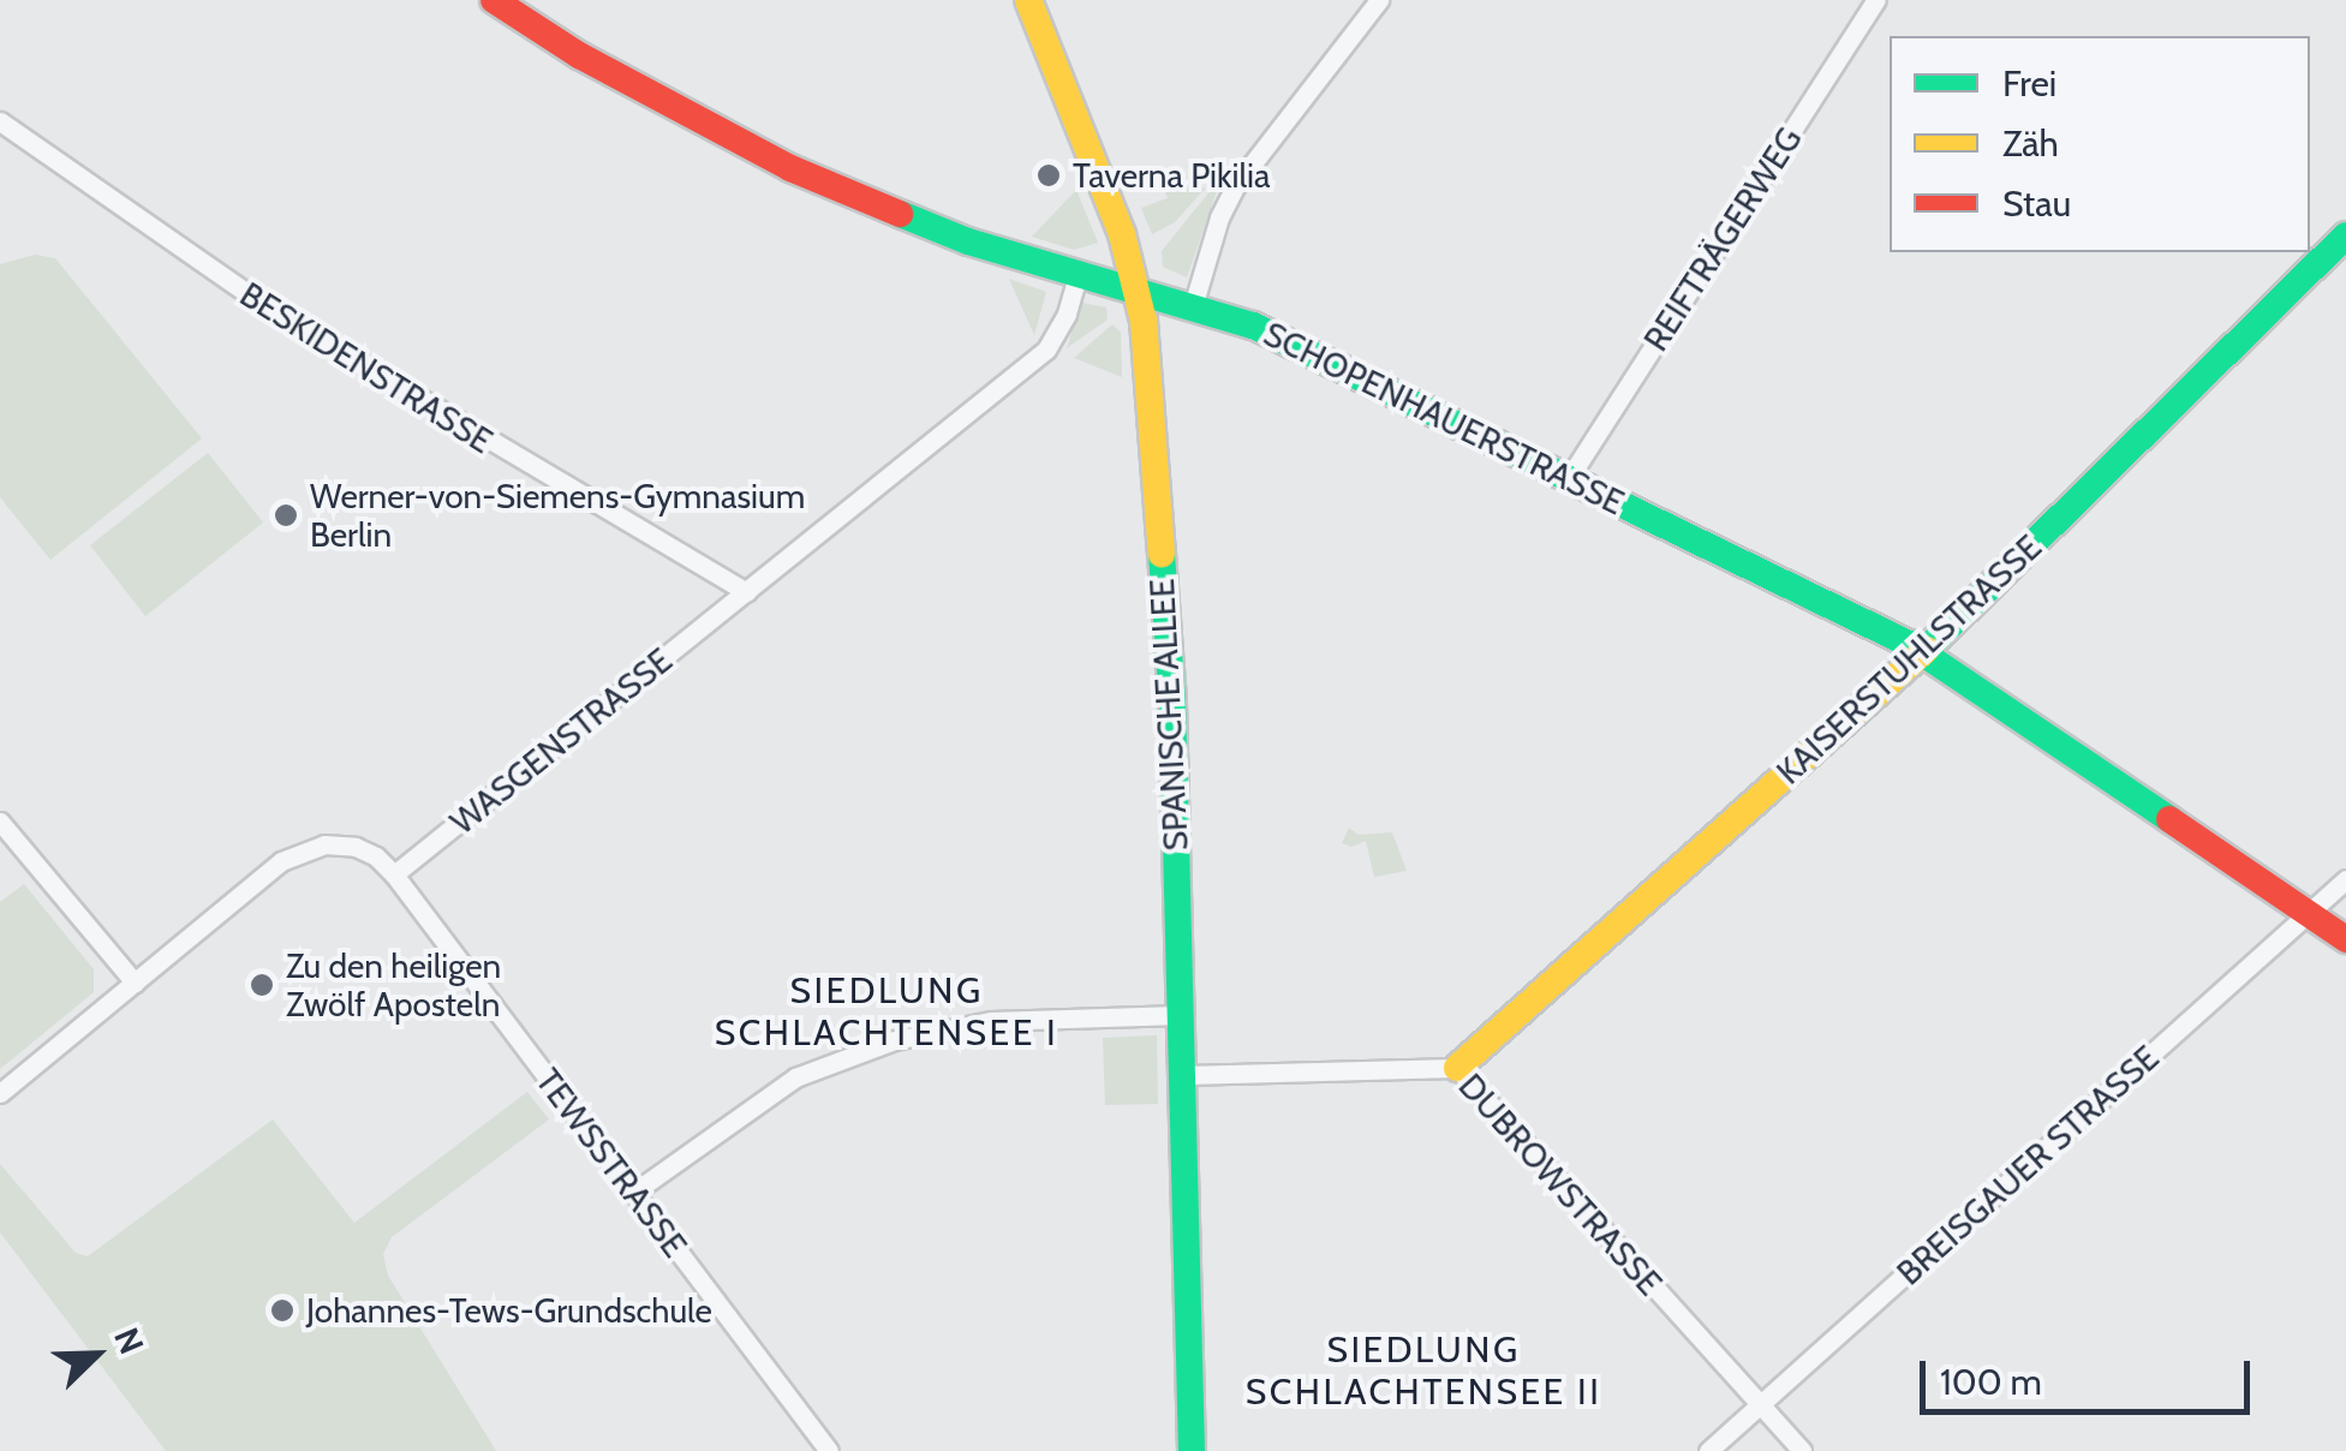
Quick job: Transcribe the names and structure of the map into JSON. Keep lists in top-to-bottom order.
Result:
{
  "streets": {
    "street": [
      "REIFTRÄGERWEG",
      "BESKIDENSTRASSE",
      "SCHOPENHAUERSTRASSE",
      "KAISERSTUHLSTRASSE",
      "SPANISCHE ALLEE",
      "WASGENSTRASSE",
      "TEWSSTRASSE",
      "BREISGAUER STRASSE",
      "DUBROWSTRASSE"
    ]
  },
  "crossings": [
    ["REIFTRÄGERWEG", "SCHOPENHAUERSTRASSE"],
    ["BESKIDENSTRASSE", "WASGENSTRASSE"],
    ["SCHOPENHAUERSTRASSE", "KAISERSTUHLSTRASSE"],
    ["SCHOPENHAUERSTRASSE", "SPANISCHE ALLEE"],
    ["SCHOPENHAUERSTRASSE", "WASGENSTRASSE"],
    ["SCHOPENHAUERSTRASSE", "BREISGAUER STRASSE"],
    ["KAISERSTUHLSTRASSE", "DUBROWSTRASSE"],
    ["SPANISCHE ALLEE", "DUBROWSTRASSE"],
    ["WASGENSTRASSE", "TEWSSTRASSE"],
    ["BREISGAUER STRASSE", "DUBROWSTRASSE"]
  ],
  "districts": ["SIEDLUNG SCHLACHTENSEE I", "SIEDLUNG SCHLACHTENSEE II"],
  "places": [
    "Taverna Pikilia",
    "Werner-von-Siemens-Gymnasium Berlin",
    "Zu den heiligen Zwölf Aposteln",
    "Johannes-Tews-Grundschule"
  ],
  "legend": ["Frei", "Zäh", "Stau"],
  "scale_bar": "100 m",
  "north": "top right"
}
